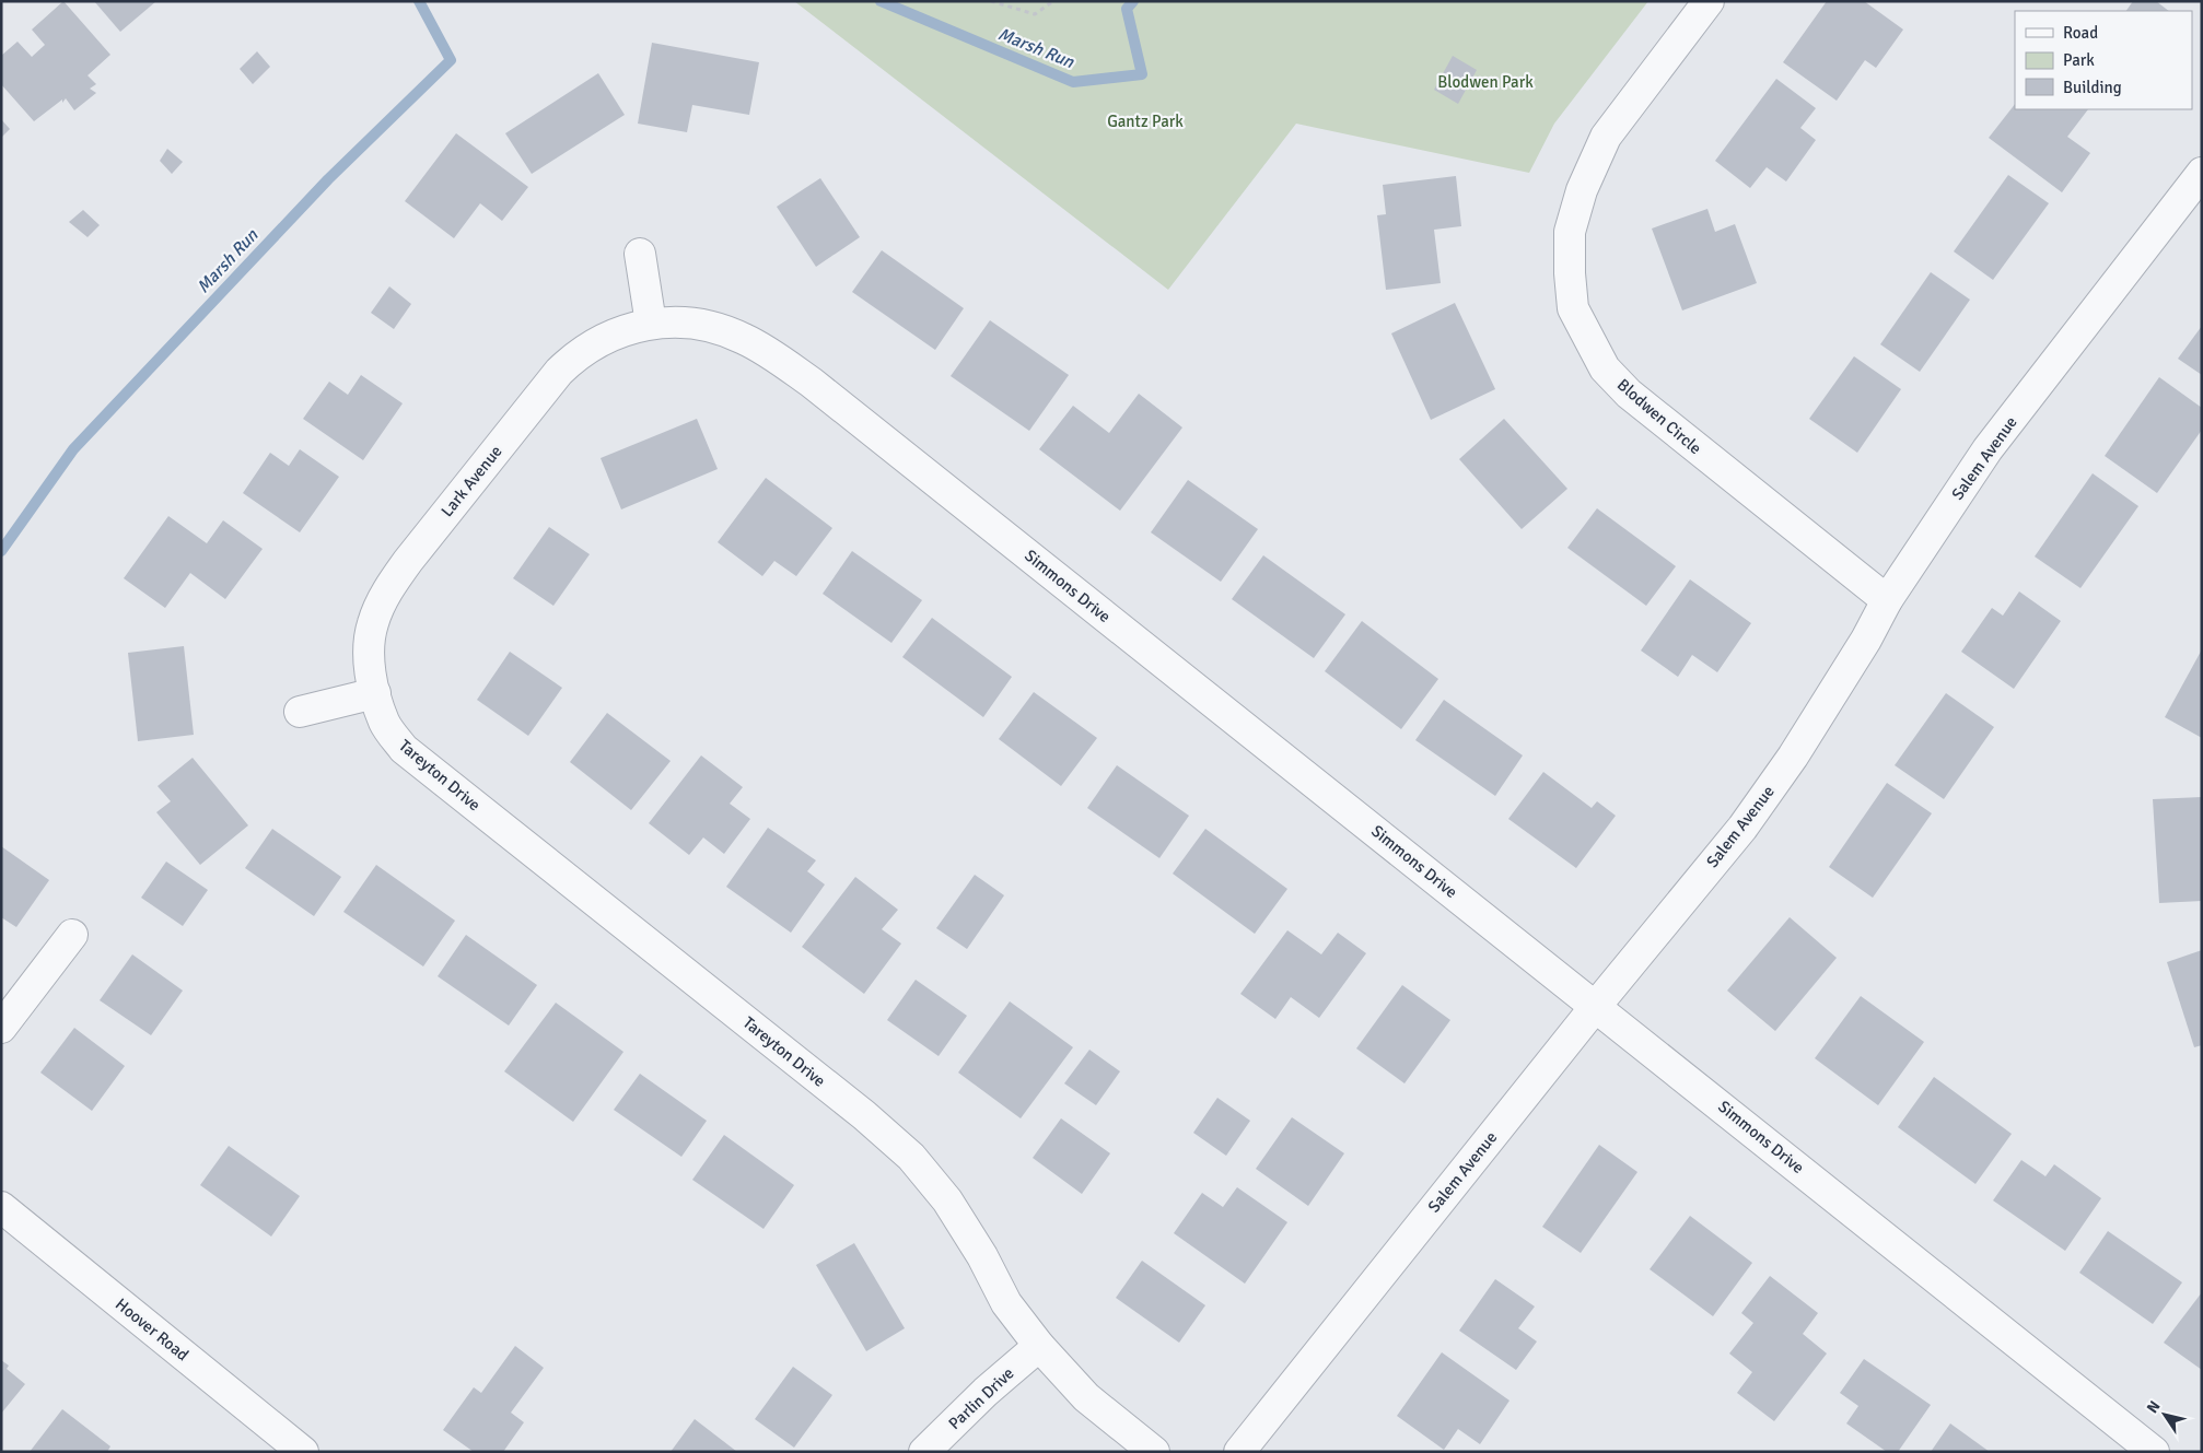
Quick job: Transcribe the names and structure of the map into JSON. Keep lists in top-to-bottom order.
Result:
{
  "streets": {
    "street": [
      "Blodwen Circle",
      "Salem Avenue",
      "Lark Avenue",
      "Simmons Drive",
      "Tareyton Drive",
      "Hoover Road",
      "Parlin Drive"
    ]
  },
  "crossings": [
    ["Blodwen Circle", "Salem Avenue"],
    ["Salem Avenue", "Simmons Drive"],
    ["Lark Avenue", "Simmons Drive"],
    ["Lark Avenue", "Tareyton Drive"],
    ["Tareyton Drive", "Parlin Drive"]
  ],
  "water": ["Marsh Run"],
  "parks": ["Blodwen Park", "Gantz Park"],
  "legend": ["Road", "Park", "Building"],
  "north": "top left"
}
